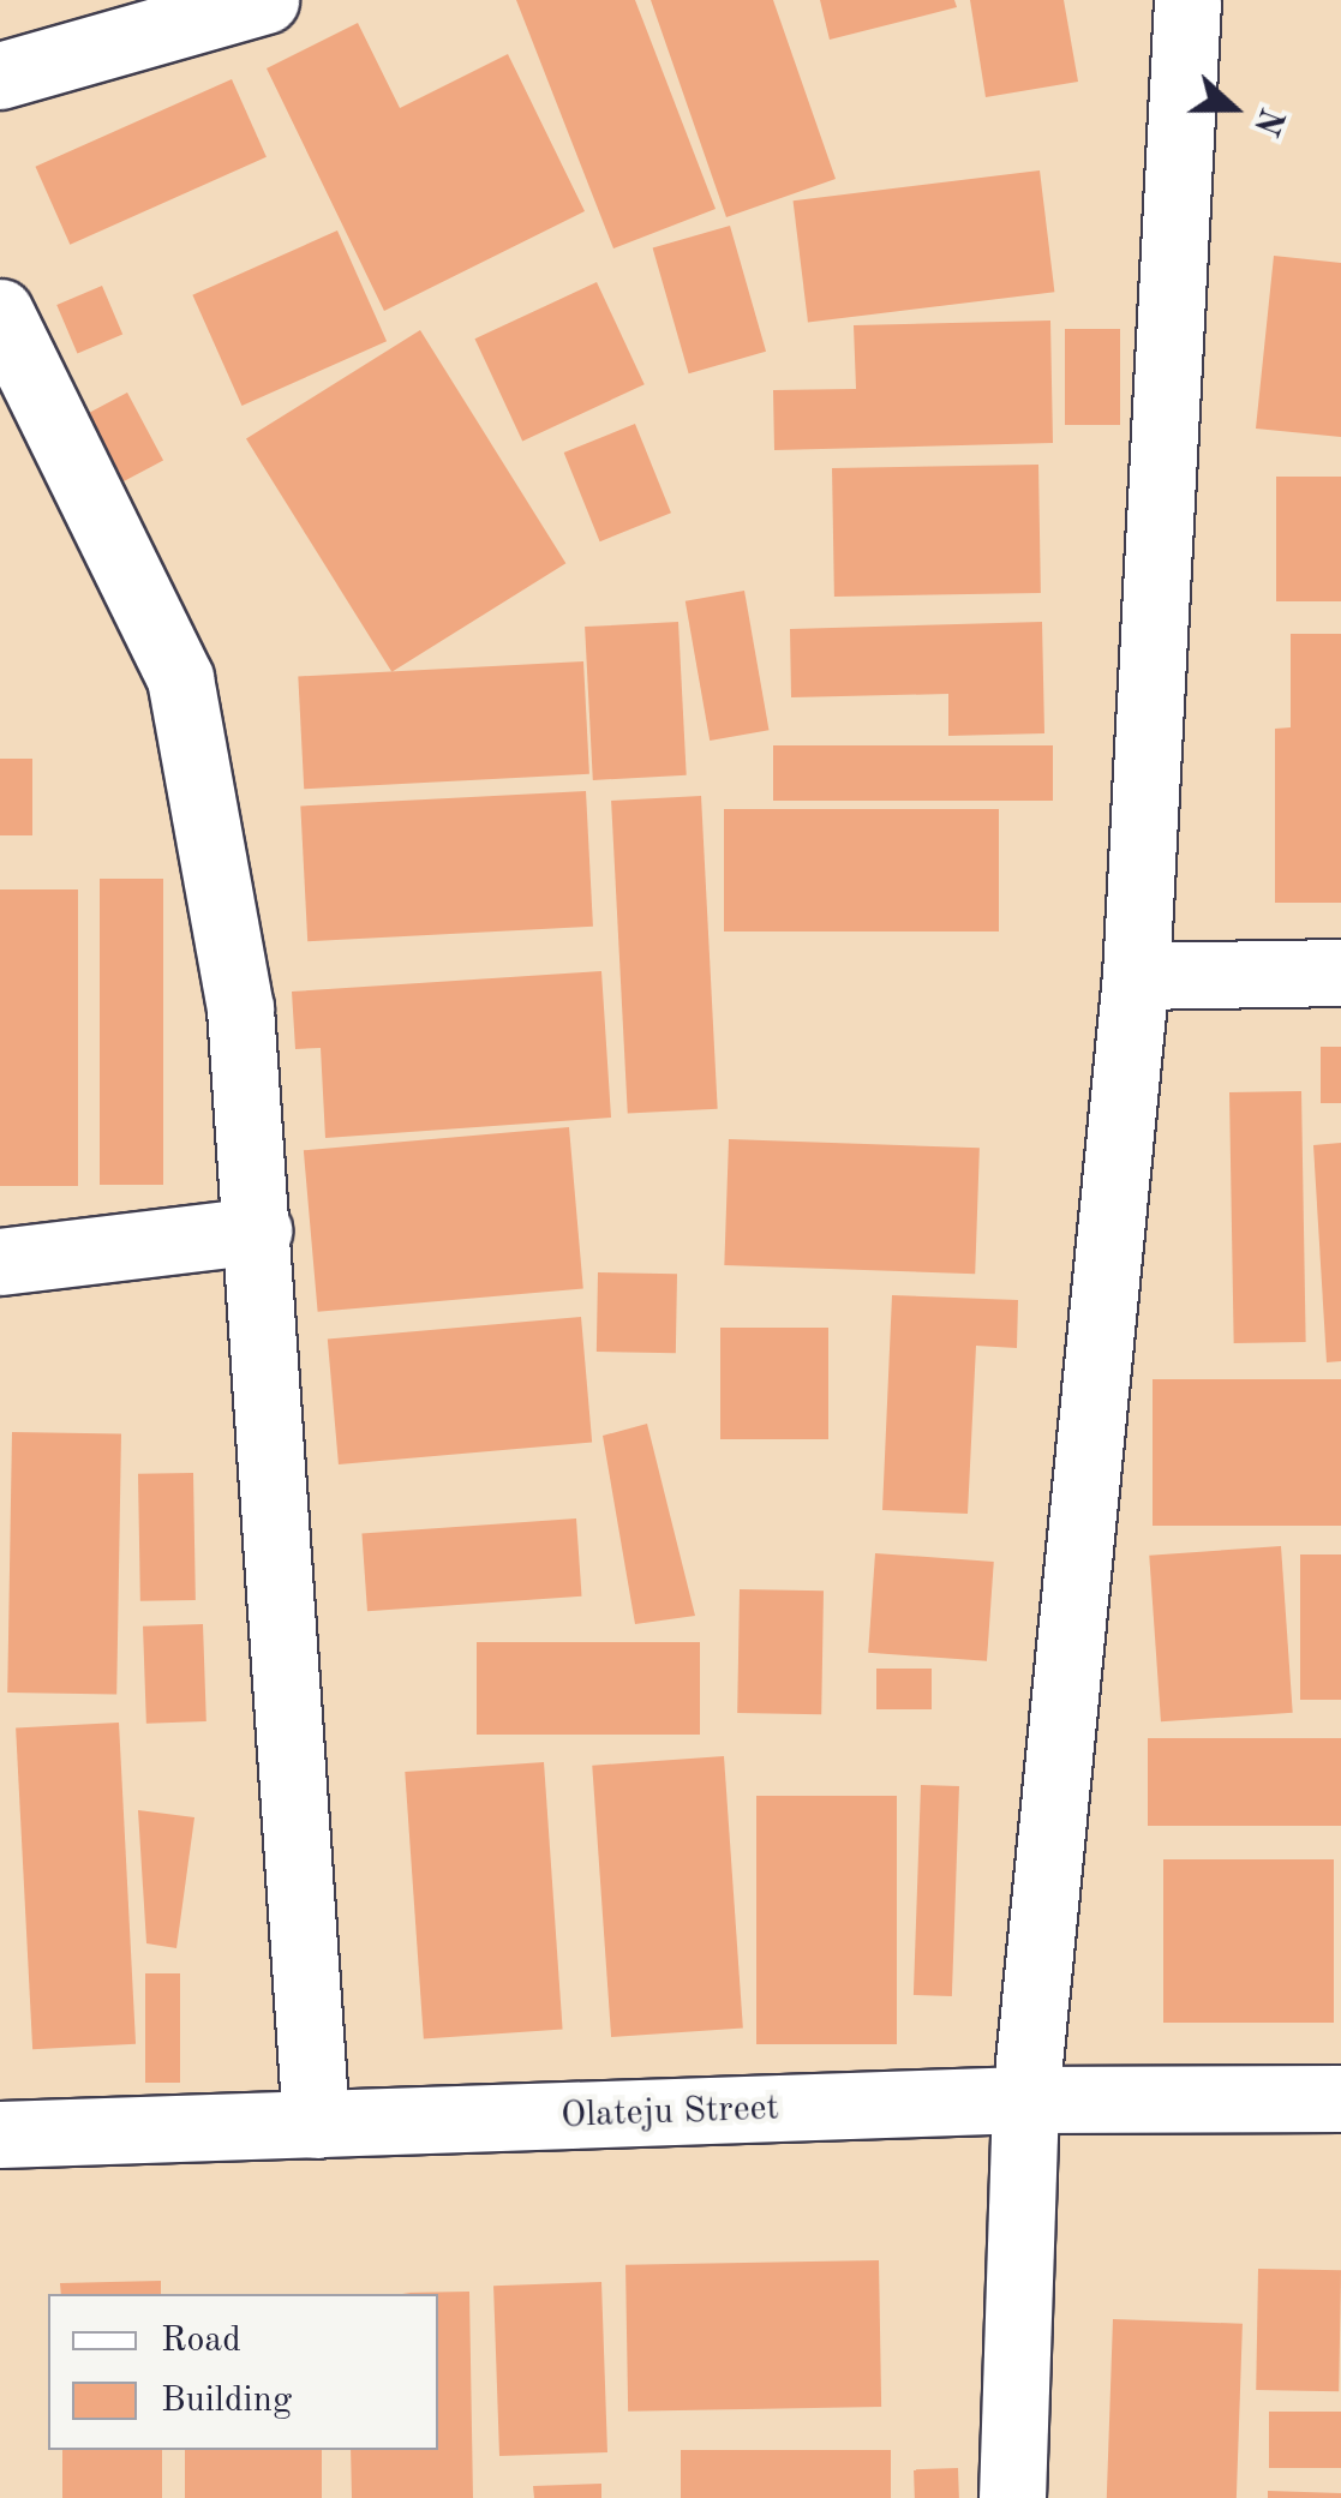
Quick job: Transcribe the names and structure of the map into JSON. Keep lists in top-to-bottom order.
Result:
{
  "streets": {
    "street": ["Olateju Street"]
  },
  "legend": ["Road", "Building"],
  "north": "right"
}
